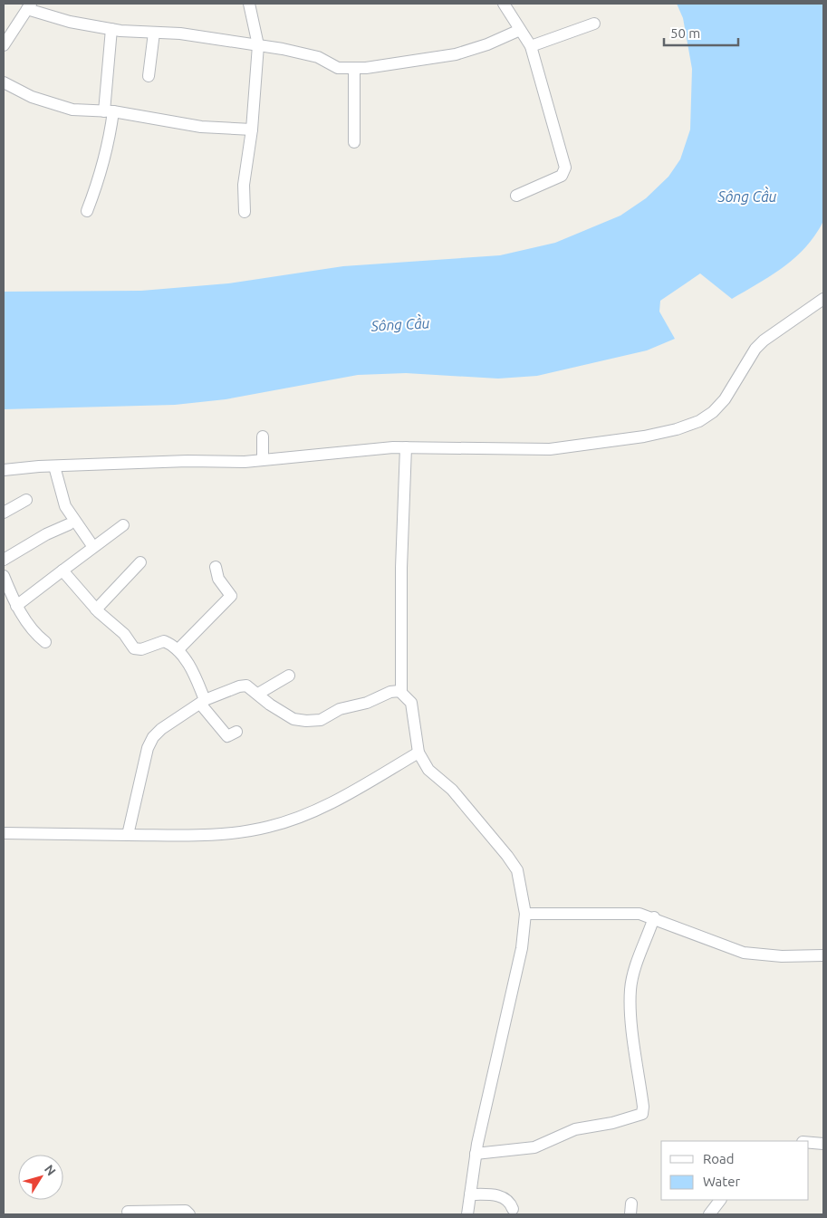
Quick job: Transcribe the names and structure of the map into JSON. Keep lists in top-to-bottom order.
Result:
{
  "water": ["Sông Cầu"],
  "legend": ["Road", "Water"],
  "scale_bar": "50 m",
  "north": "top right"
}
